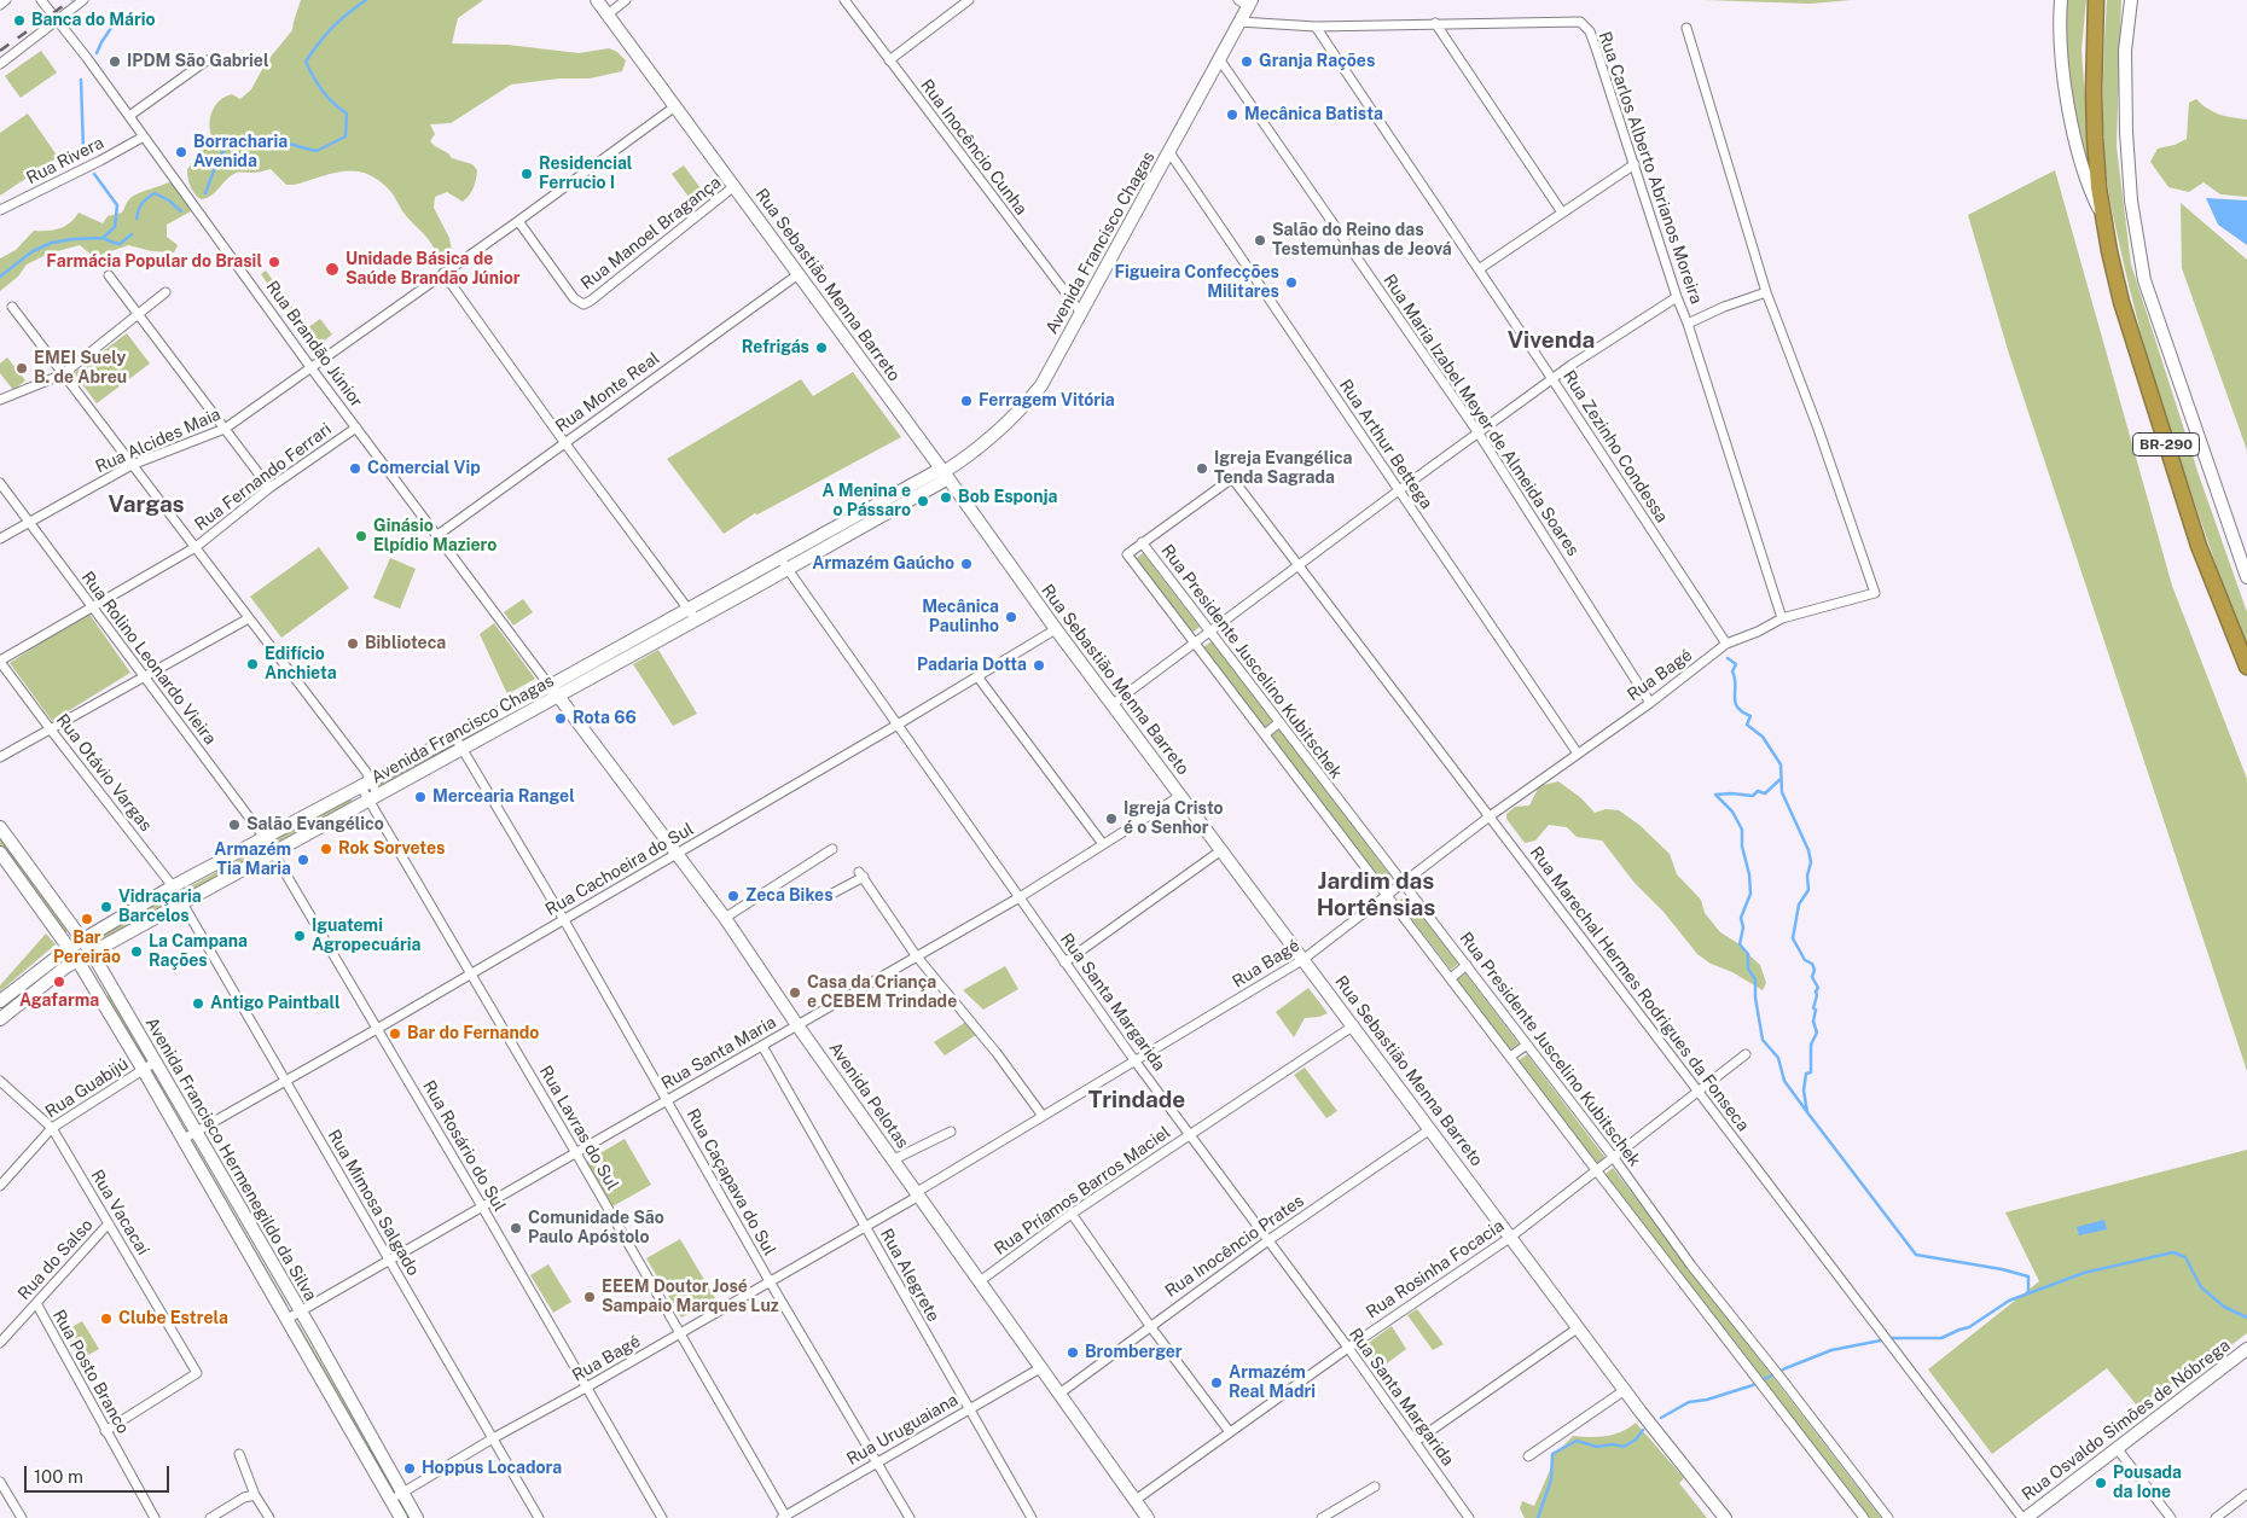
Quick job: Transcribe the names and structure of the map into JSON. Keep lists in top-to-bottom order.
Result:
{
  "streets": {
    "highway": ["BR-290"],
    "main road": [
      "Avenida Francisco Chagas",
      "Rua Sebastião Menna Barreto",
      "Avenida Pelotas",
      "Avenida Francisco Hermenegildo da Silva",
      "Rua Osvaldo Simões de Nóbrega"
    ],
    "street": [
      "Rua Inocêncio Cunha",
      "Rua Rivera",
      "Rua Carlos Alberto Abrianos Moreira",
      "Rua Manoel Bragança",
      "Rua Brandão Júnior",
      "Rua Monte Real",
      "Rua Maria Izabel Meyer de Almeida Soares",
      "Rua Alcides Maia",
      "Rua Arthur Bettega",
      "Rua Zezinho Condessa",
      "Rua Fernando Ferrari",
      "Rua Rolino Leonardo Vieira",
      "Rua Presidente Juscelino Kubitschek",
      "Rua Bagé",
      "Rua Otávio Vargas",
      "Rua Cachoeira do Sul",
      "Rua Marechal Hermes Rodrigues da Fonseca",
      "Rua Santa Margarida",
      "Rua Santa Maria",
      "Rua Guabijú",
      "Rua Lavras do Sul",
      "Rua Rosário do Sul",
      "Rua Caçapava do Sul",
      "Rua Príamos Barros Maciel",
      "Rua Mimosa Salgado",
      "Rua Vacacaí",
      "Rua Inocêncio Prates",
      "Rua do Salso",
      "Rua Rosinha Focacia",
      "Rua Alegrete",
      "Rua Posto Branco",
      "Rua Uruguaiana"
    ]
  },
  "crossings": [
    ["Rua Inocêncio Cunha", "Avenida Francisco Chagas"],
    ["Rua Rivera", "Rua Brandão Júnior"],
    ["Rua Carlos Alberto Abrianos Moreira", "Rua Bagé"],
    ["Rua Manoel Bragança", "Rua Sebastião Menna Barreto"],
    ["Rua Manoel Bragança", "Rua Alcides Maia"],
    ["Avenida Francisco Chagas", "Rua Sebastião Menna Barreto"],
    ["Avenida Francisco Chagas", "Rua Brandão Júnior"],
    ["Avenida Francisco Chagas", "Rua Maria Izabel Meyer de Almeida Soares"],
    ["Avenida Francisco Chagas", "Rua Arthur Bettega"],
    ["Avenida Francisco Chagas", "Rua Rolino Leonardo Vieira"],
    ["Avenida Francisco Chagas", "Rua Otávio Vargas"],
    ["Avenida Francisco Chagas", "Rua Santa Margarida"],
    ["Avenida Francisco Chagas", "Avenida Pelotas"],
    ["Avenida Francisco Chagas", "Rua Lavras do Sul"],
    ["Avenida Francisco Chagas", "Rua Rosário do Sul"],
    ["Avenida Francisco Chagas", "Avenida Francisco Hermenegildo da Silva"],
    ["Avenida Francisco Chagas", "Rua Caçapava do Sul"],
    ["Avenida Francisco Chagas", "Rua Mimosa Salgado"],
    ["Rua Sebastião Menna Barreto", "Rua Monte Real"],
    ["Rua Sebastião Menna Barreto", "Rua Alcides Maia"],
    ["Rua Sebastião Menna Barreto", "Rua Bagé"],
    ["Rua Sebastião Menna Barreto", "Rua Cachoeira do Sul"],
    ["Rua Sebastião Menna Barreto", "Rua Santa Maria"],
    ["Rua Sebastião Menna Barreto", "Rua Príamos Barros Maciel"],
    ["Rua Sebastião Menna Barreto", "Rua Inocêncio Prates"],
    ["Rua Sebastião Menna Barreto", "Rua Rosinha Focacia"],
    ["Rua Brandão Júnior", "Rua Monte Real"],
    ["Rua Brandão Júnior", "Rua Alcides Maia"],
    ["Rua Brandão Júnior", "Rua Fernando Ferrari"],
    ["Rua Brandão Júnior", "Avenida Pelotas"],
    ["Rua Maria Izabel Meyer de Almeida Soares", "Rua Bagé"],
    ["Rua Alcides Maia", "Rua Rolino Leonardo Vieira"],
    ["Rua Alcides Maia", "Rua Lavras do Sul"],
    ["Rua Arthur Bettega", "Rua Bagé"],
    ["Rua Zezinho Condessa", "Rua Bagé"],
    ["Rua Fernando Ferrari", "Rua Rolino Leonardo Vieira"],
    ["Rua Fernando Ferrari", "Rua Otávio Vargas"],
    ["Rua Fernando Ferrari", "Rua Lavras do Sul"],
    ["Rua Rolino Leonardo Vieira", "Rua Rosário do Sul"],
    ["Rua Presidente Juscelino Kubitschek", "Rua Bagé"],
    ["Rua Presidente Juscelino Kubitschek", "Rua Marechal Hermes Rodrigues da Fonseca"],
    ["Rua Presidente Juscelino Kubitschek", "Rua Rosinha Focacia"],
    ["Rua Bagé", "Rua Marechal Hermes Rodrigues da Fonseca"],
    ["Rua Bagé", "Rua Santa Margarida"],
    ["Rua Bagé", "Avenida Pelotas"],
    ["Rua Bagé", "Rua Lavras do Sul"],
    ["Rua Bagé", "Rua Rosário do Sul"],
    ["Rua Bagé", "Avenida Francisco Hermenegildo da Silva"],
    ["Rua Bagé", "Rua Caçapava do Sul"],
    ["Rua Bagé", "Rua Mimosa Salgado"],
    ["Rua Bagé", "Rua Alegrete"],
    ["Rua Otávio Vargas", "Rua Mimosa Salgado"],
    ["Rua Cachoeira do Sul", "Rua Santa Margarida"],
    ["Rua Cachoeira do Sul", "Avenida Pelotas"],
    ["Rua Cachoeira do Sul", "Rua Lavras do Sul"],
    ["Rua Cachoeira do Sul", "Rua Rosário do Sul"],
    ["Rua Cachoeira do Sul", "Avenida Francisco Hermenegildo da Silva"],
    ["Rua Cachoeira do Sul", "Rua Caçapava do Sul"],
    ["Rua Cachoeira do Sul", "Rua Mimosa Salgado"],
    ["Rua Marechal Hermes Rodrigues da Fonseca", "Rua Rosinha Focacia"],
    ["Rua Marechal Hermes Rodrigues da Fonseca", "Rua Osvaldo Simões de Nóbrega"],
    ["Rua Santa Margarida", "Rua Santa Maria"],
    ["Rua Santa Margarida", "Rua Príamos Barros Maciel"],
    ["Rua Santa Margarida", "Rua Inocêncio Prates"],
    ["Rua Santa Margarida", "Rua Rosinha Focacia"],
    ["Rua Santa Maria", "Avenida Pelotas"],
    ["Rua Santa Maria", "Rua Lavras do Sul"],
    ["Rua Santa Maria", "Rua Rosário do Sul"],
    ["Rua Santa Maria", "Avenida Francisco Hermenegildo da Silva"],
    ["Rua Santa Maria", "Rua Caçapava do Sul"],
    ["Rua Santa Maria", "Rua Mimosa Salgado"],
    ["Rua Santa Maria", "Rua Alegrete"],
    ["Rua Guabijú", "Avenida Francisco Hermenegildo da Silva"],
    ["Rua Guabijú", "Rua Vacacaí"],
    ["Avenida Pelotas", "Rua Príamos Barros Maciel"],
    ["Avenida Pelotas", "Rua Inocêncio Prates"],
    ["Avenida Pelotas", "Rua Rosinha Focacia"],
    ["Avenida Pelotas", "Rua Uruguaiana"],
    ["Rua Lavras do Sul", "Rua Uruguaiana"],
    ["Rua Caçapava do Sul", "Rua Uruguaiana"],
    ["Rua Vacacaí", "Rua do Salso"],
    ["Rua Vacacaí", "Rua Posto Branco"],
    ["Rua do Salso", "Rua Posto Branco"],
    ["Rua Alegrete", "Rua Uruguaiana"]
  ],
  "districts": [
    "Vivenda",
    "Vargas",
    "Jardim das Hortênsias",
    "Trindade"
  ],
  "places": [
    "Banca do Mário",
    "IPDM São Gabriel",
    "Granja Rações",
    "Mecânica Batista",
    "Borracharia Avenida",
    "Residencial Ferrucio I",
    "Salão do Reino das Testemunhas de Jeová",
    "Farmácia Popular do Brasil",
    "Unidade Básica de Saúde Brandão Júnior",
    "Figueira Confecções Militares",
    "Refrigás",
    "EMEI Suely B. de Abreu",
    "Ferragem Vitória",
    "Comercial Vip",
    "Igreja Evangélica Tenda Sagrada",
    "Bob Esponja",
    "A Menina e o Pássaro",
    "Ginásio Elpídio Maziero",
    "Armazém Gaúcho",
    "Mecânica Paulinho",
    "Biblioteca",
    "Edifício Anchieta",
    "Padaria Dotta",
    "Rota 66",
    "Mercearia Rangel",
    "Igreja Cristo é o Senhor",
    "Salão Evangélico",
    "Rok Sorvetes",
    "Armazém Tia Maria",
    "Zeca Bikes",
    "Vidraçaria Barcelos",
    "Bar Pereirão",
    "Iguatemi Agropecuária",
    "La Campana Rações",
    "Agafarma",
    "Casa da Criança e CEBEM Trindade",
    "Antigo Paintball",
    "Bar do Fernando",
    "Comunidade São Paulo Apóstolo",
    "EEEM Doutor José Sampaio Marques Luz",
    "Clube Estrela",
    "Bromberger",
    "Armazém Real Madri",
    "Hoppus Locadora",
    "Pousada da Ione"
  ],
  "scale_bar": "100 m"
}
